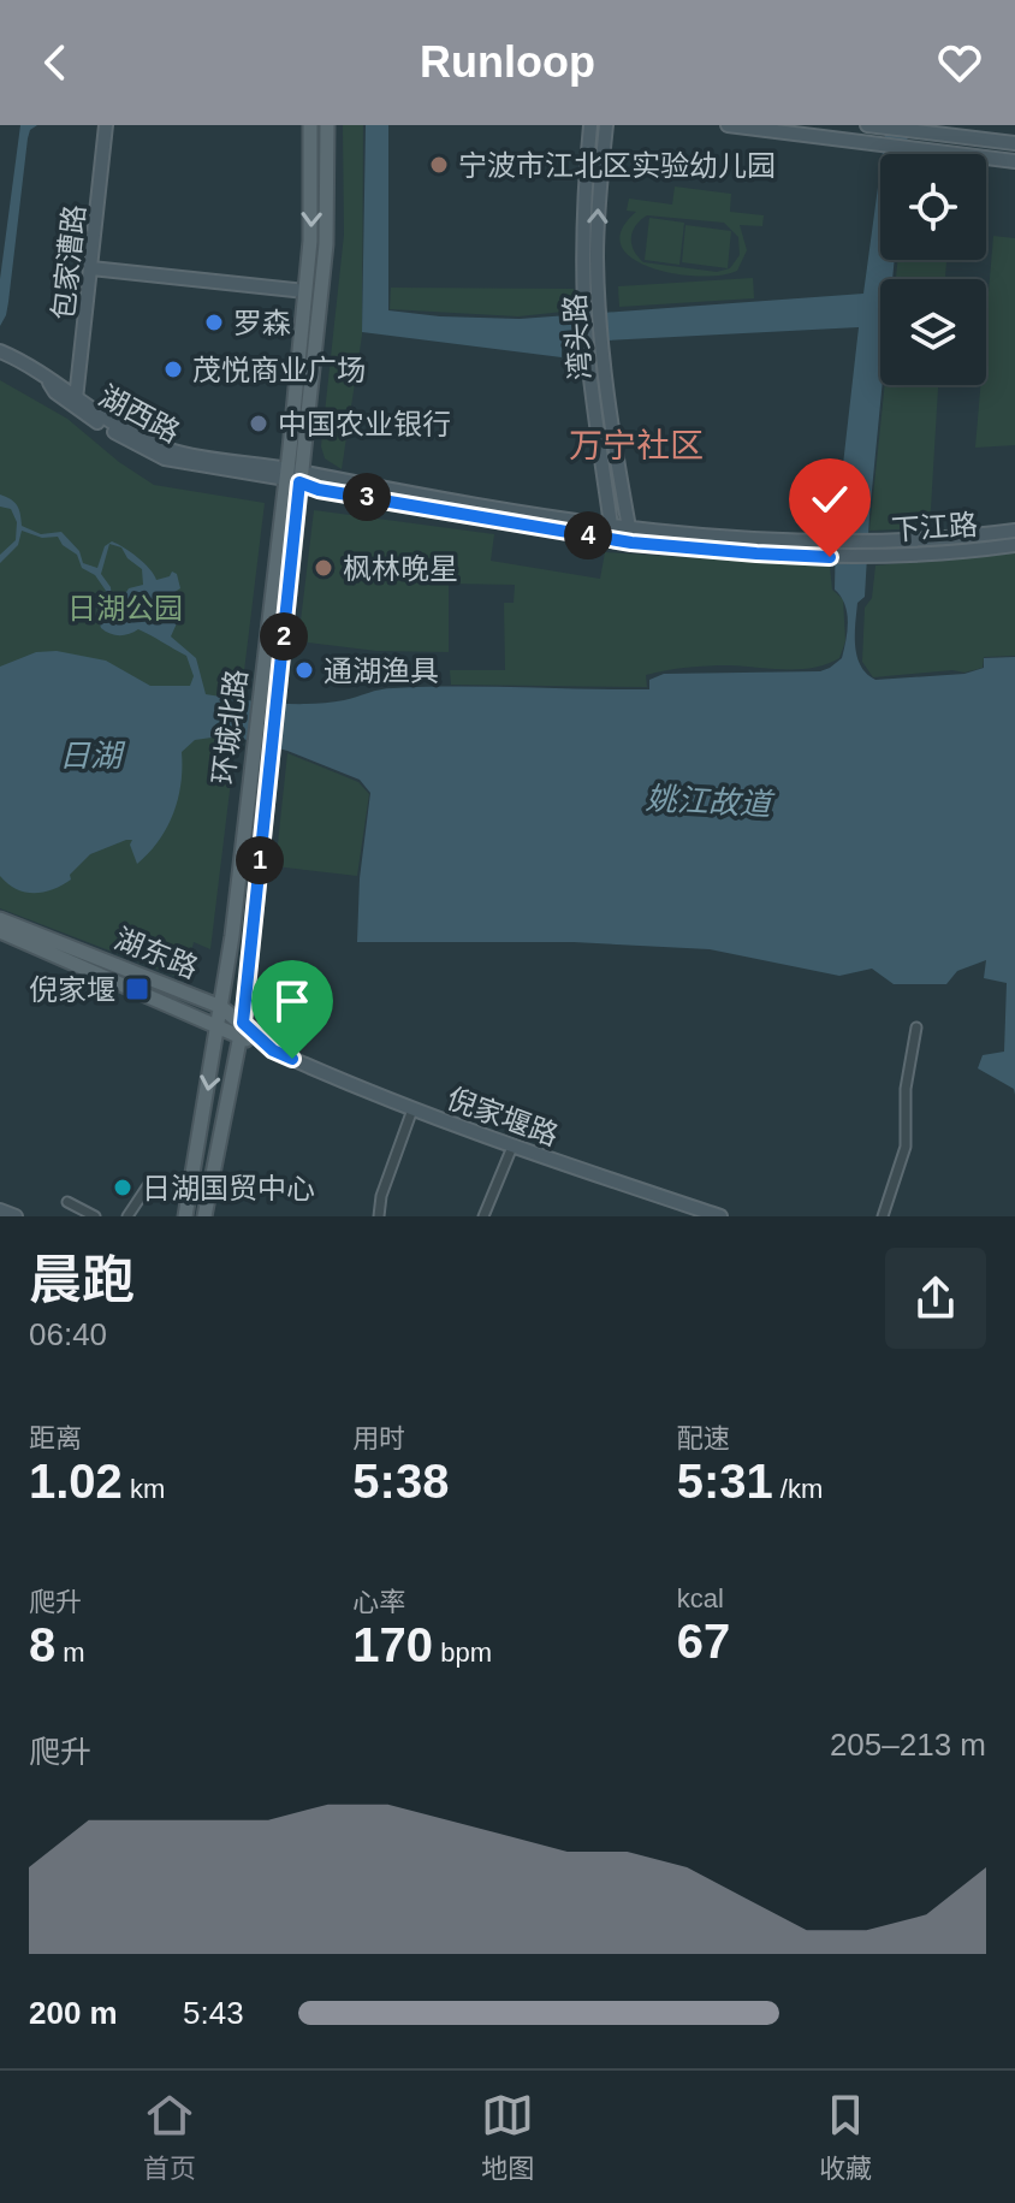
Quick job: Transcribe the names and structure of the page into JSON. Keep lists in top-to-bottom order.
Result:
{
  "streets": {
    "main road": [
      "包家漕路",
      "湾头路",
      "湖西路",
      "下江路",
      "环城北路",
      "湖东路",
      "倪家堰路"
    ]
  },
  "crossings": [
    ["包家漕路", "湖西路"],
    ["湾头路", "下江路"],
    ["湖西路", "下江路"],
    ["湖西路", "环城北路"],
    ["下江路", "环城北路"],
    ["环城北路", "湖东路"],
    ["湖东路", "倪家堰路"]
  ],
  "districts": ["万宁社区"],
  "water": ["日湖", "姚江故道"],
  "parks": ["日湖公园"],
  "places": {
    "other": [
      "宁波市江北区实验幼儿园",
      "罗森",
      "茂悦商业广场",
      "中国农业银行",
      "枫林晚星",
      "通湖渔具",
      "日湖国贸中心"
    ],
    "transit": ["倪家堰"]
  },
  "page": {
    "header": "Runloop",
    "pins": [
      "3",
      "4",
      "2",
      "1"
    ],
    "heading": ["晨跑", "06:40"],
    "stats": [
      ["距离", "1.02 km"],
      ["用时", "5:38"],
      ["配速", "5:31 /km"],
      ["爬升", "8 m"],
      ["心率", "170 bpm"],
      ["kcal", "67"]
    ],
    "chart": ["爬升", "205–213 m"],
    "list": [
      {
        "name": "200 m",
        "note": "5:43"
      }
    ],
    "tabs": ["首页", "地图", "收藏"]
  }
}
